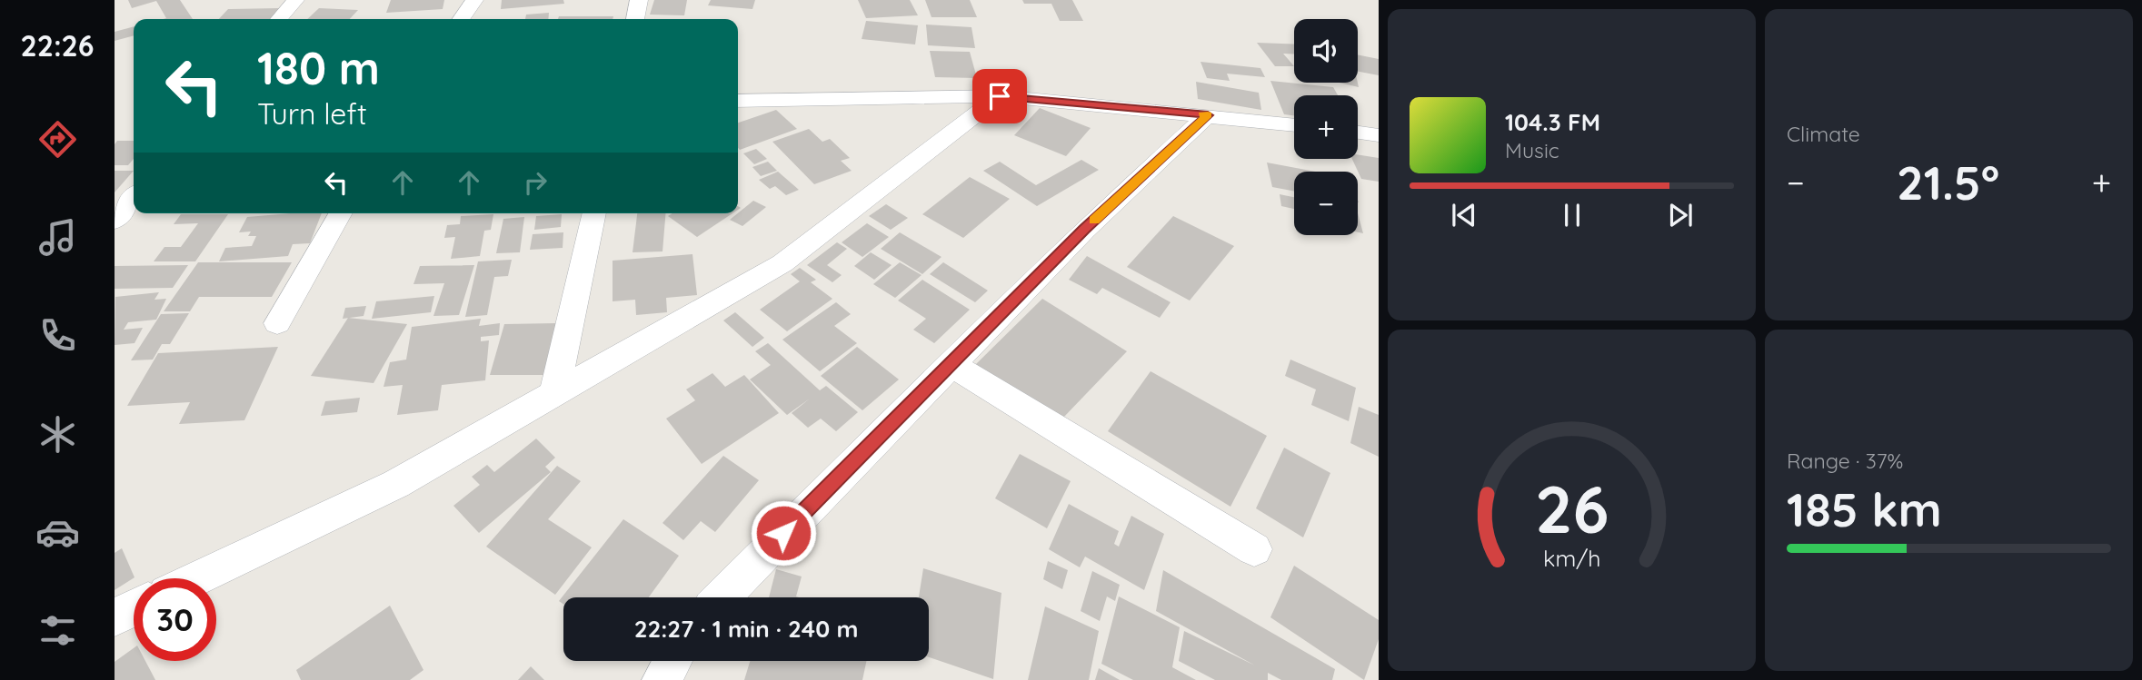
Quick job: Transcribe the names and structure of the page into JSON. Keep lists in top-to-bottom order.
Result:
{
  "page": {
    "tabs": "22:26",
    "tile": [
      "Climate",
      ["Range · 37%", "185 km"]
    ],
    "map_buttons": ["+", "−"],
    "turn": ["180 m", "Turn left"],
    "song": ["104.3 FM", "Music"],
    "heat": ["−", "21.5°", "+"],
    "limit": "30",
    "trip": "22:27 · 1 min · 240 m",
    "gauge": ["26", "km/h"]
  }
}
